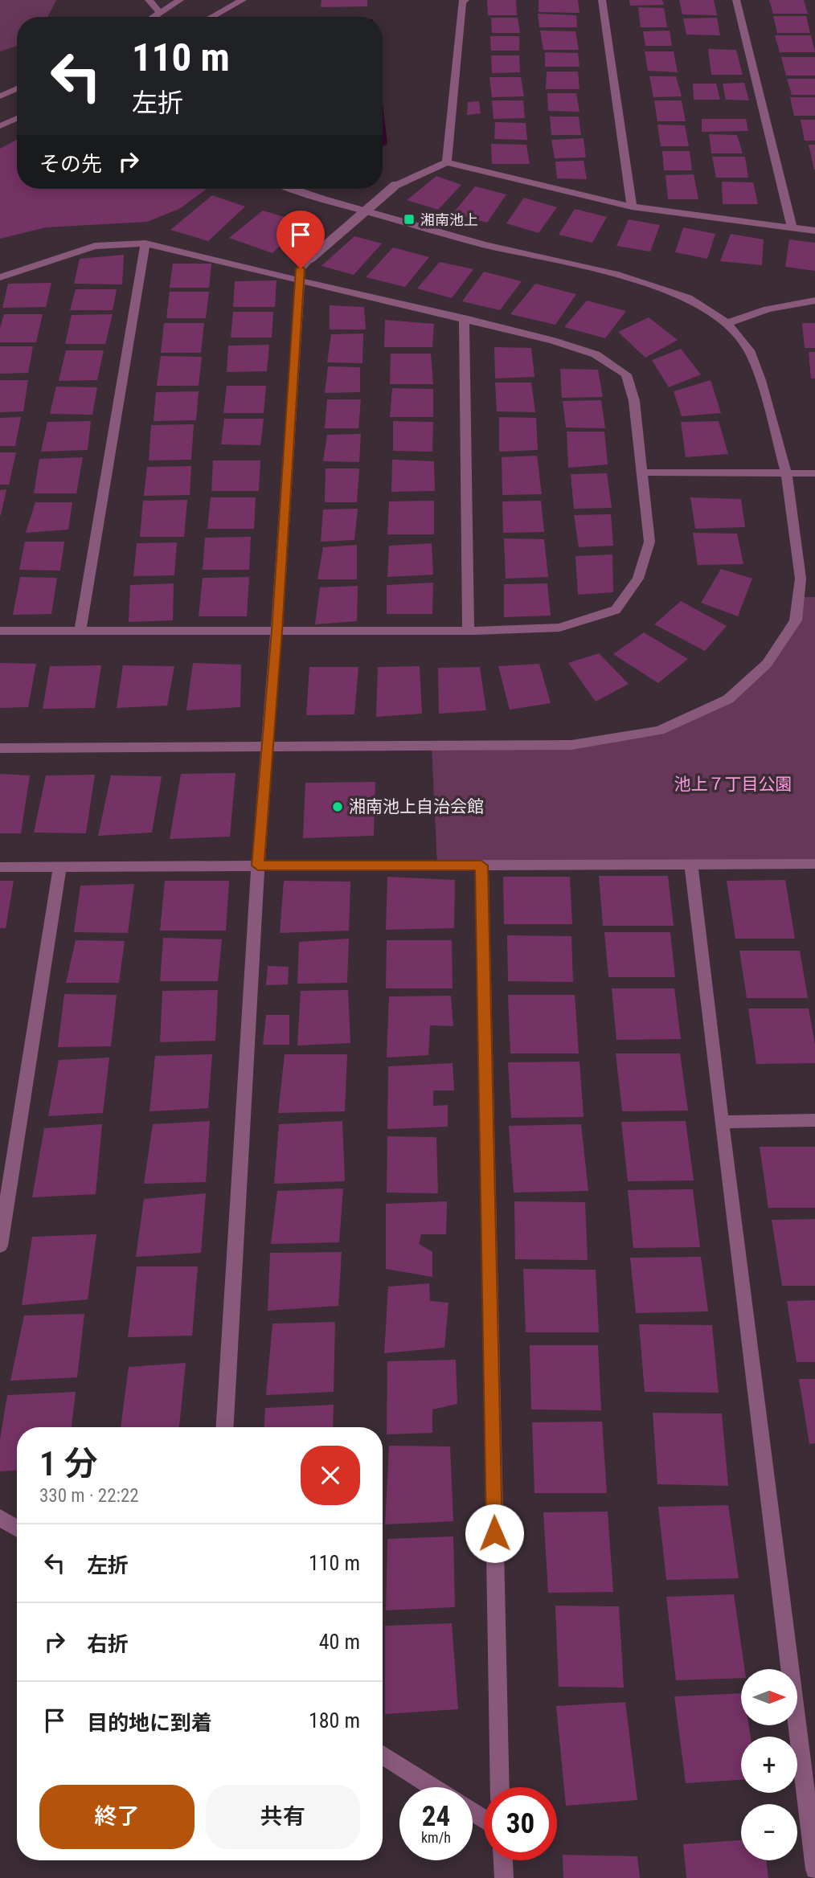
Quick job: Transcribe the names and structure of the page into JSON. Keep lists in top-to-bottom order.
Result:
{
  "parks": ["池上７丁目公園"],
  "places": {
    "transit": ["湘南池上"],
    "other": ["湘南池上自治会館"]
  },
  "north": "right",
  "page": {
    "turn": ["110 m", "左折"],
    "then": "その先",
    "heading": ["1 分", "330 m · 22:22"],
    "list": [
      {
        "name": "左折",
        "value": "110 m"
      },
      {
        "name": "右折",
        "value": "40 m"
      },
      {
        "name": "目的地に到着",
        "value": "180 m"
      }
    ],
    "map_buttons": ["+", "−"],
    "buttons": ["終了", "共有"],
    "speed": "24 km/h",
    "limit": "30"
  }
}
